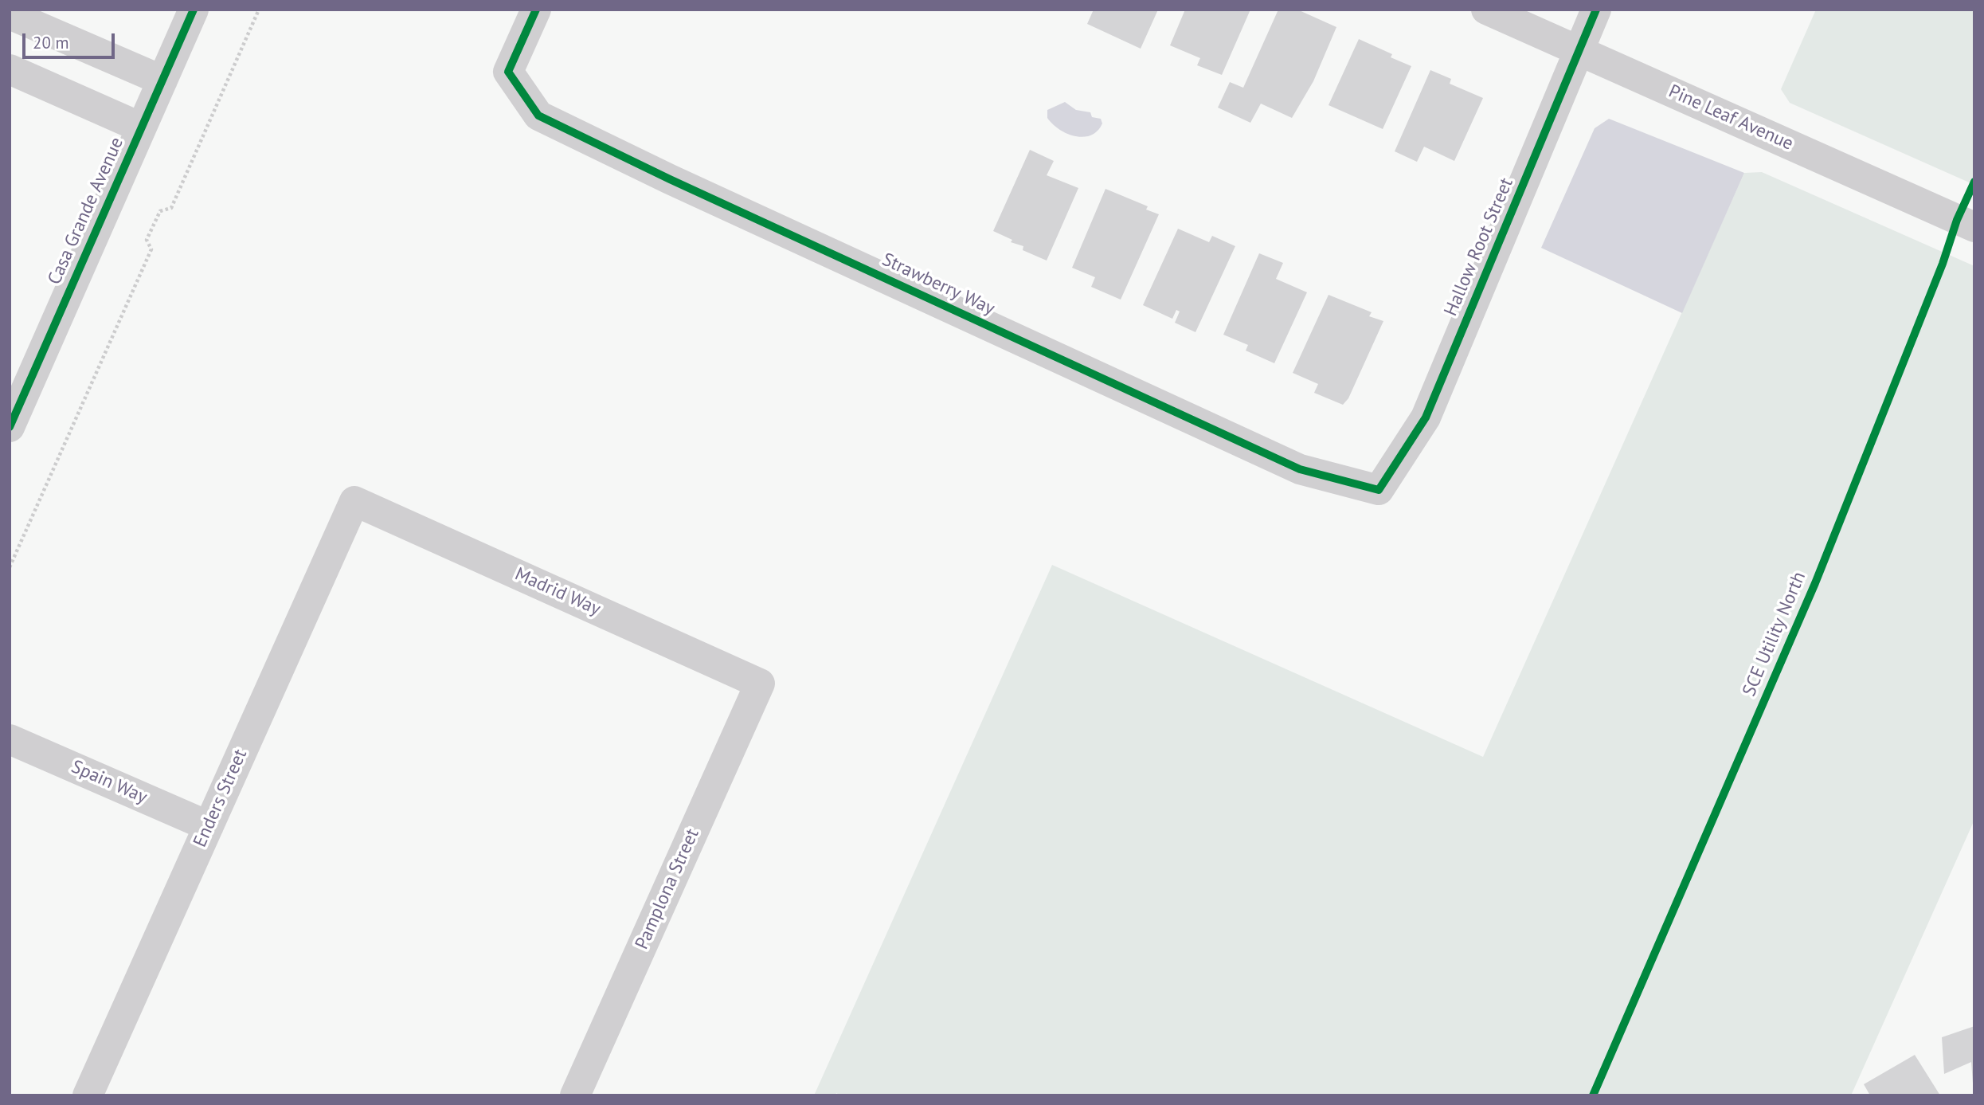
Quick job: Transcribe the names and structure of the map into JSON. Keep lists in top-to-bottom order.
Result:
{
  "streets": {
    "street": [
      "Pine Leaf Avenue",
      "Casa Grande Avenue",
      "Hallow Root Street",
      "Strawberry Way",
      "Madrid Way",
      "Spain Way",
      "Enders Street",
      "Pamplona Street"
    ],
    "cycle path": ["SCE Utility North"]
  },
  "crossings": [
    ["Pine Leaf Avenue", "Hallow Root Street"],
    ["Hallow Root Street", "Strawberry Way"],
    ["Madrid Way", "Enders Street"],
    ["Madrid Way", "Pamplona Street"],
    ["Spain Way", "Enders Street"]
  ],
  "scale_bar": "20 m"
}
